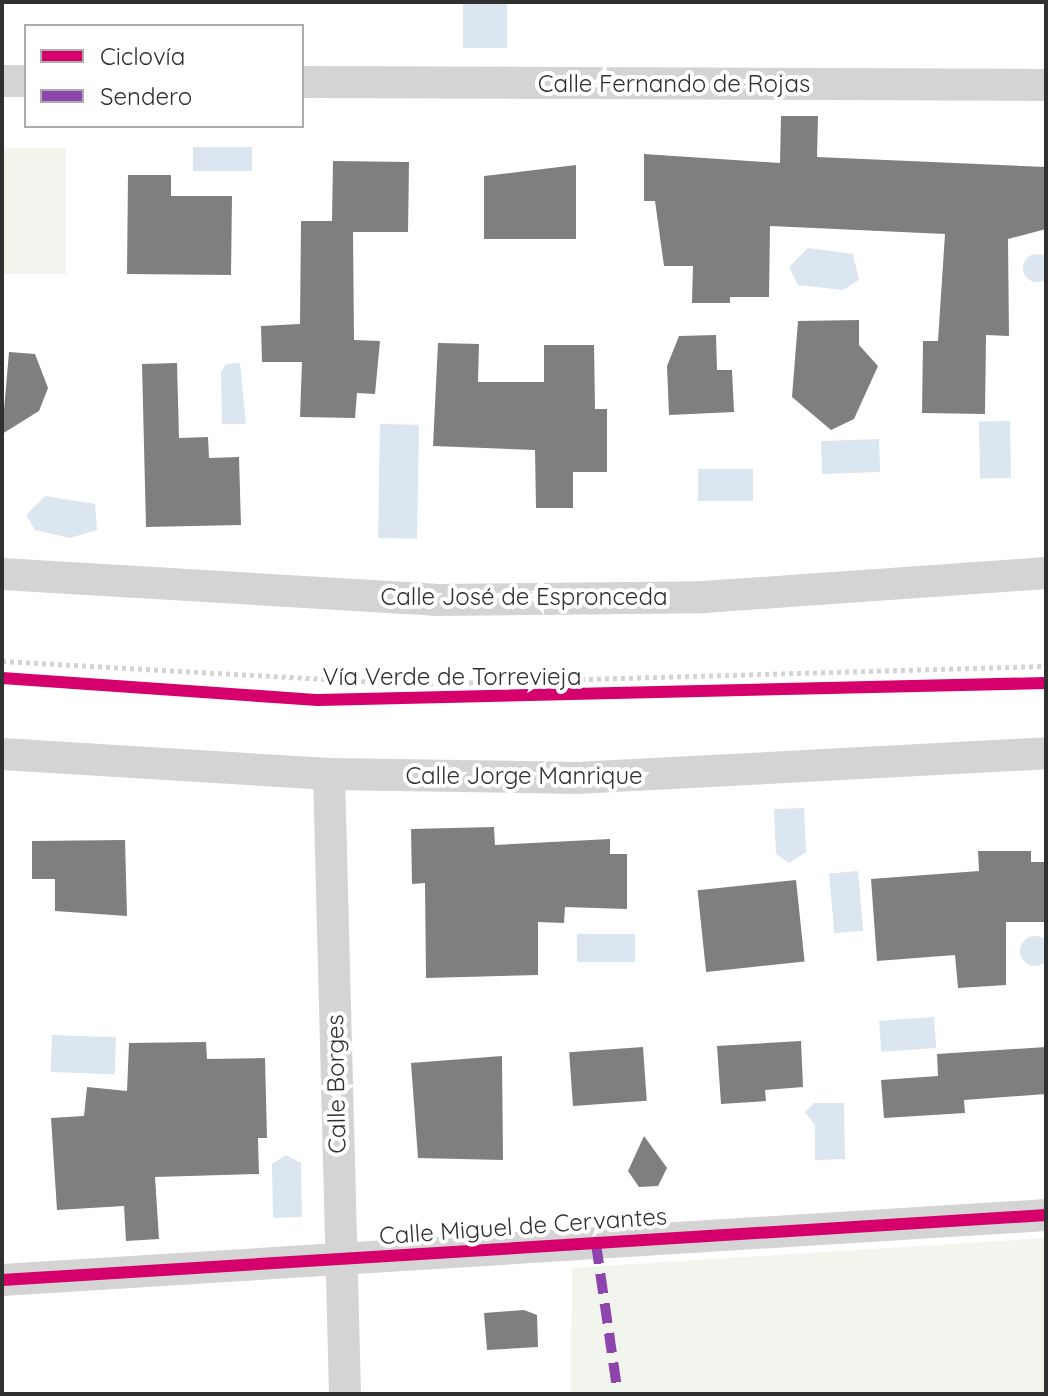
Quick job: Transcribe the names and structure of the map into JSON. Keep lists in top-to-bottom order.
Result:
{
  "streets": {
    "street": [
      "Calle Fernando de Rojas",
      "Calle José de Espronceda",
      "Calle Jorge Manrique",
      "Calle Borges",
      "Calle Miguel de Cervantes"
    ],
    "cycle path": ["Vía Verde de Torrevieja"]
  },
  "crossings": [
    ["Calle Jorge Manrique", "Calle Borges"],
    ["Calle Borges", "Calle Miguel de Cervantes"]
  ],
  "legend": ["Ciclovía", "Sendero"]
}
